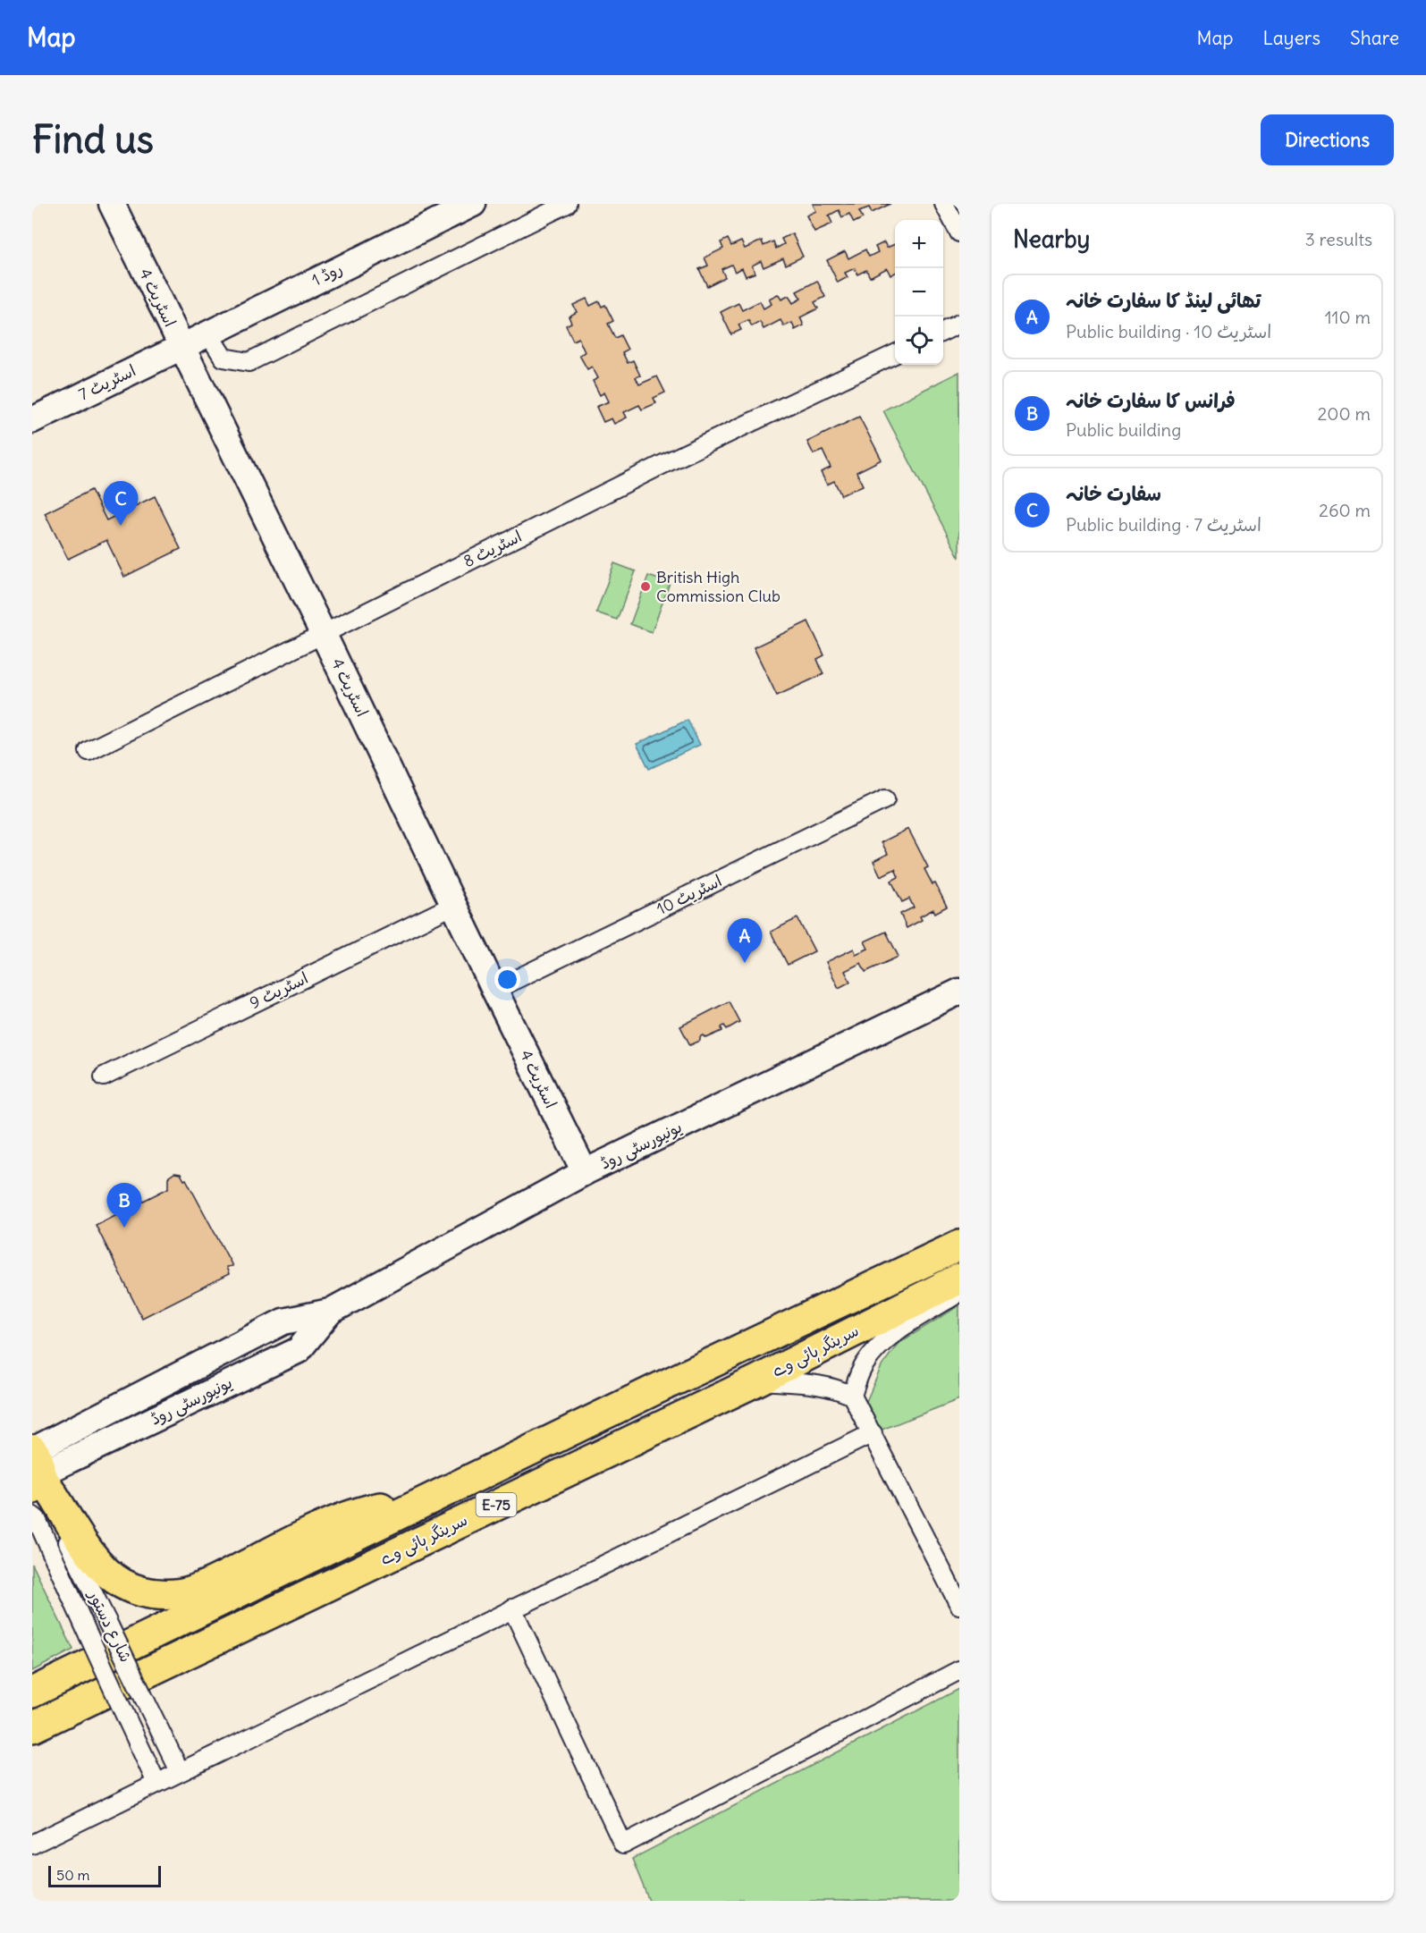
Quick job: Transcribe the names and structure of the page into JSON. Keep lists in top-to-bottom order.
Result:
{
  "streets": {
    "highway": ["سرینگر ہائی وے", "E-75"],
    "street": [
      "روڈ 1",
      "اسٹریٹ 4",
      "اسٹریٹ 7",
      "اسٹریٹ 8",
      "اسٹریٹ 10",
      "اسٹریٹ 9",
      "یونیورسٹی روڈ",
      "شارع دستور"
    ]
  },
  "crossings": [
    ["روڈ 1", "اسٹریٹ 4"],
    ["روڈ 1", "اسٹریٹ 7"],
    ["اسٹریٹ 4", "اسٹریٹ 7"],
    ["اسٹریٹ 4", "اسٹریٹ 8"],
    ["اسٹریٹ 4", "اسٹریٹ 10"],
    ["اسٹریٹ 4", "اسٹریٹ 9"],
    ["اسٹریٹ 4", "یونیورسٹی روڈ"],
    ["یونیورسٹی روڈ", "شارع دستور"]
  ],
  "places": ["British High Commission Club"],
  "scale_bar": "50 m",
  "page": {
    "header": "Map",
    "nav": ["Map", "Layers", "Share"],
    "buttons": "Directions",
    "title": "Find us",
    "heading": ["Nearby", "3 results"],
    "map_buttons": ["+", "−"],
    "list": [
      {
        "mark": "A",
        "name": "تھائی لینڈ کا سفارت خانہ",
        "note": "Public building · اسٹریٹ 10",
        "value": "110 m"
      },
      {
        "mark": "B",
        "name": "فرانس کا سفارت خانہ",
        "note": "Public building",
        "value": "200 m"
      },
      {
        "mark": "C",
        "name": "سفارت خانہ",
        "note": "Public building · اسٹریٹ 7",
        "value": "260 m"
      }
    ],
    "pins": ["C", "A", "B"],
    "scale": "50 m"
  }
}
